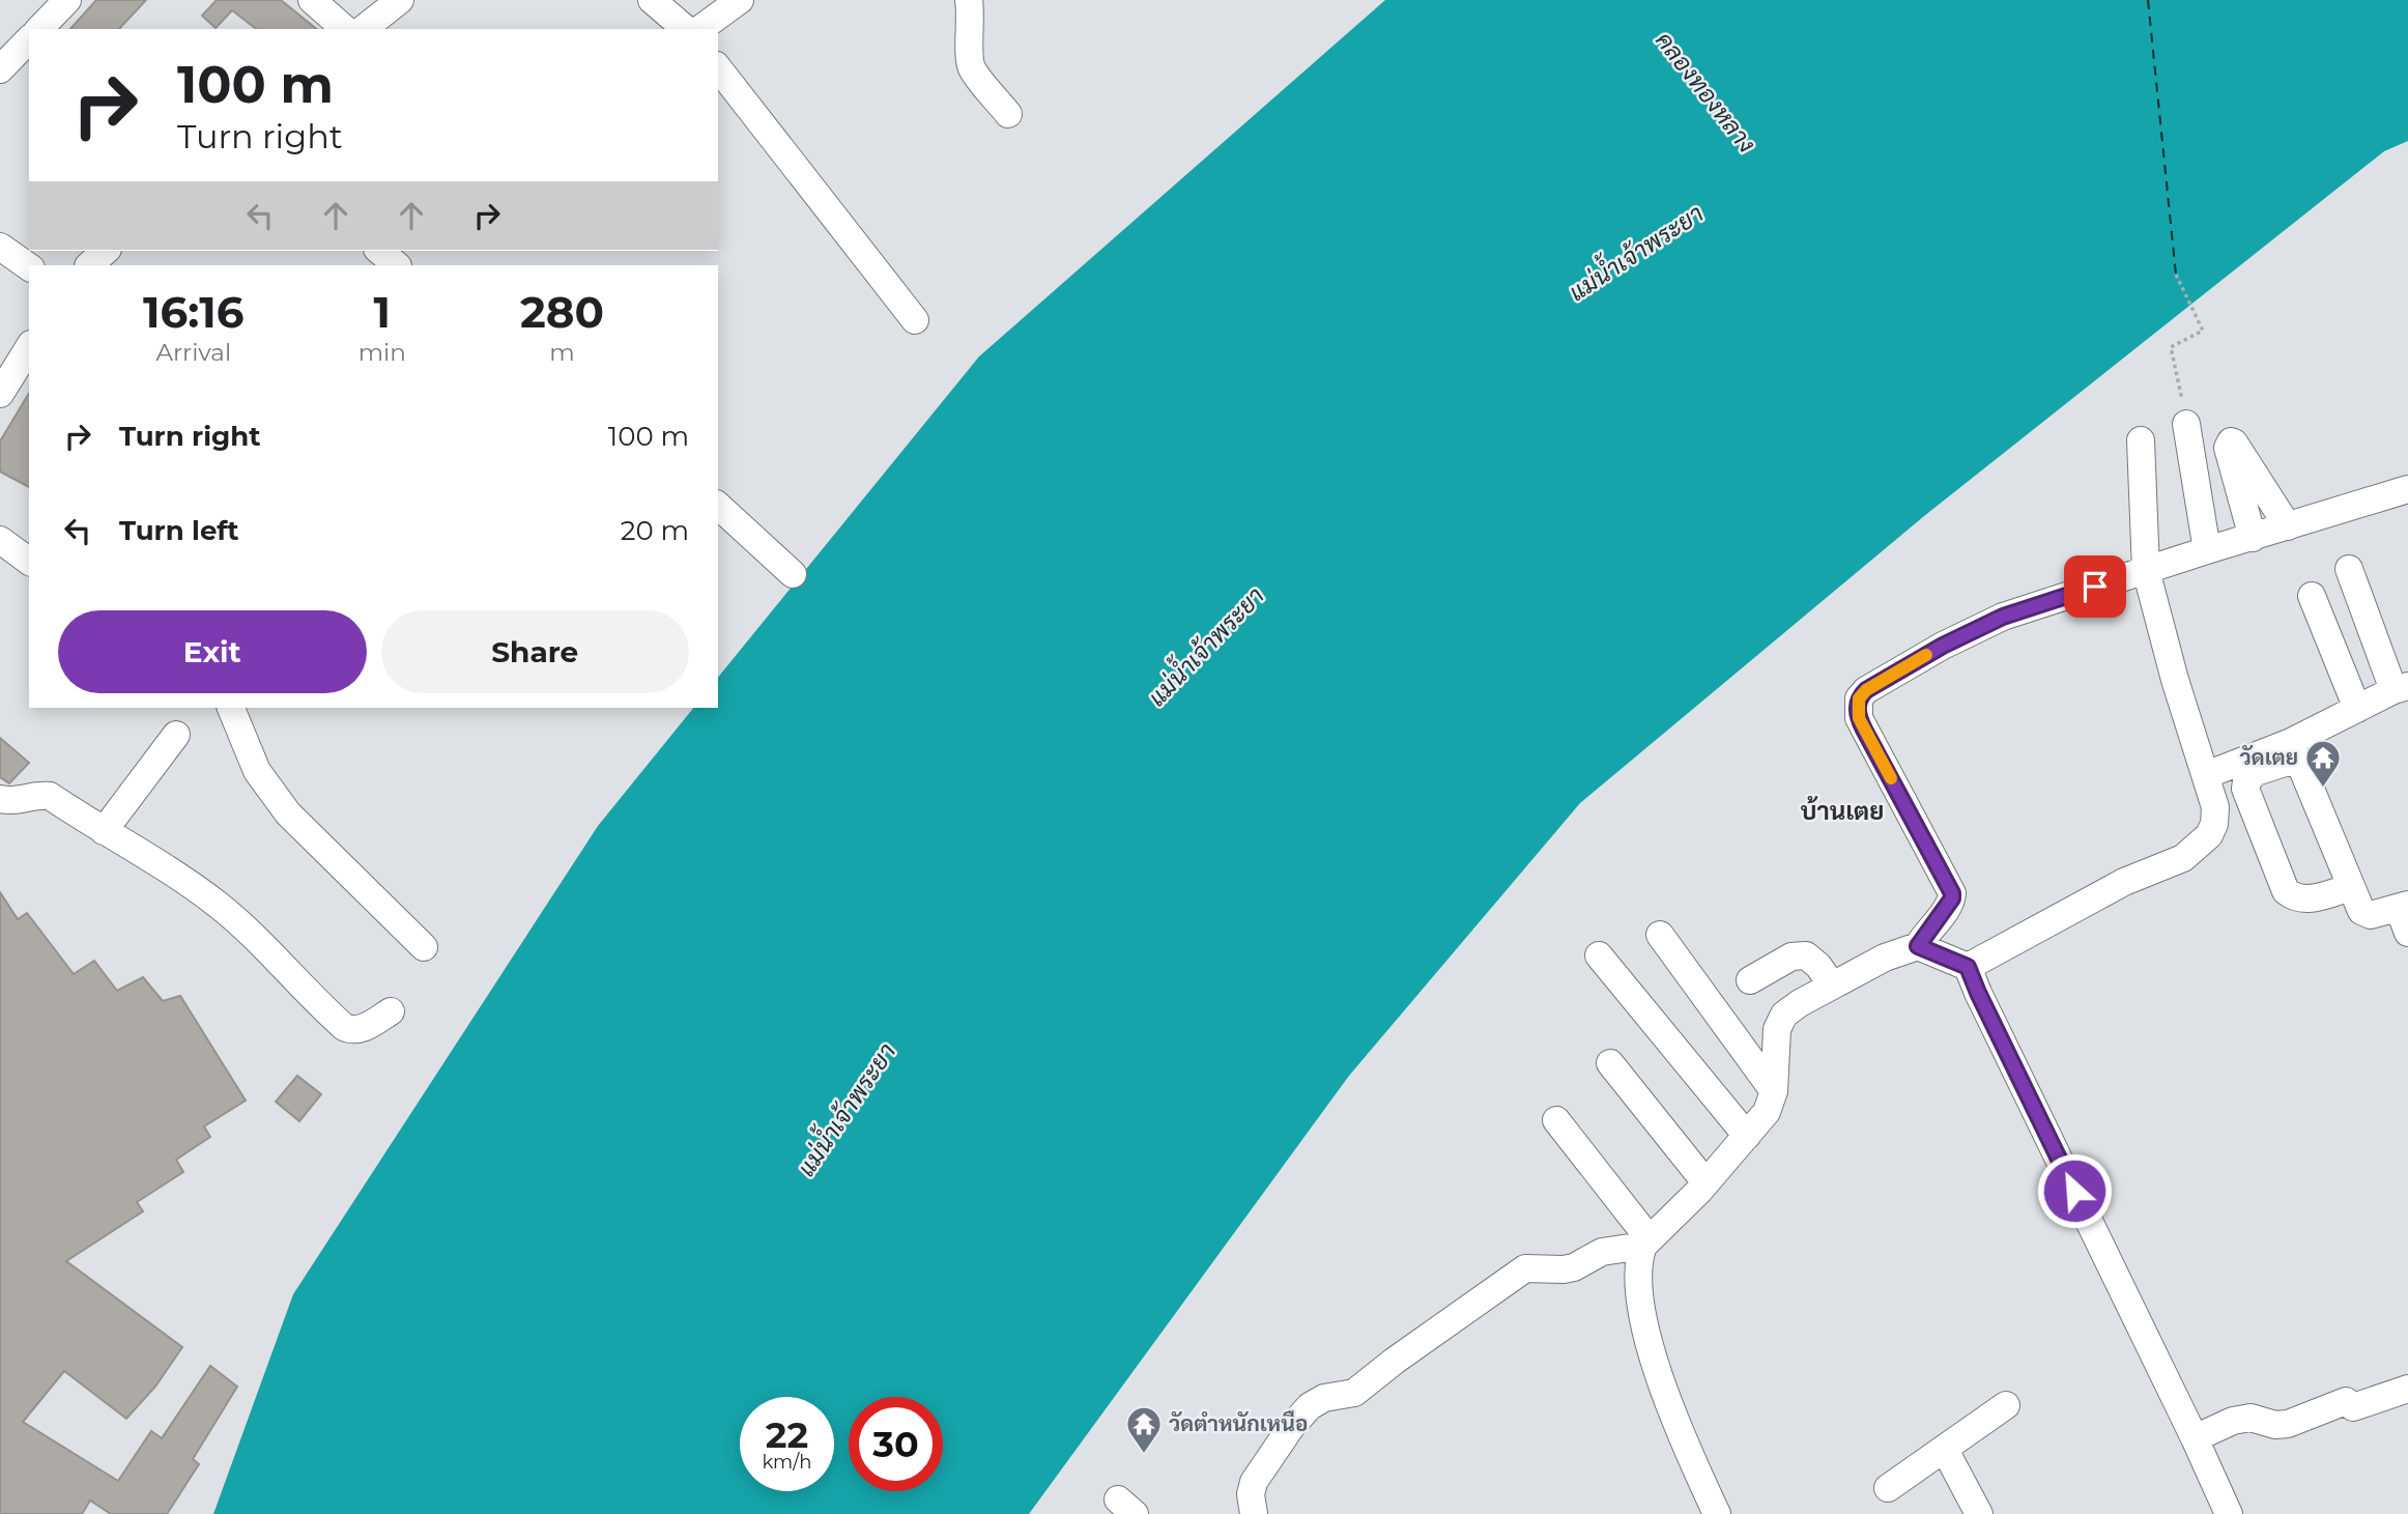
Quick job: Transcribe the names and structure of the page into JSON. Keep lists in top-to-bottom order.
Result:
{
  "districts": ["บ้านเตย"],
  "water": ["คลองทองหลาง", "แม่น้ำเจ้าพระยา"],
  "places": {
    "temple": ["วัดเตย", "วัดตำหนักเหนือ"]
  },
  "page": {
    "turn": ["100 m", "Turn right"],
    "eta": [
      "16:16",
      "Arrival",
      "1",
      "min",
      "280",
      "m"
    ],
    "list": [
      {
        "name": "Turn right",
        "value": "100 m"
      },
      {
        "name": "Turn left",
        "value": "20 m"
      }
    ],
    "buttons": ["Exit", "Share"],
    "speed": "22 km/h",
    "limit": "30"
  }
}
